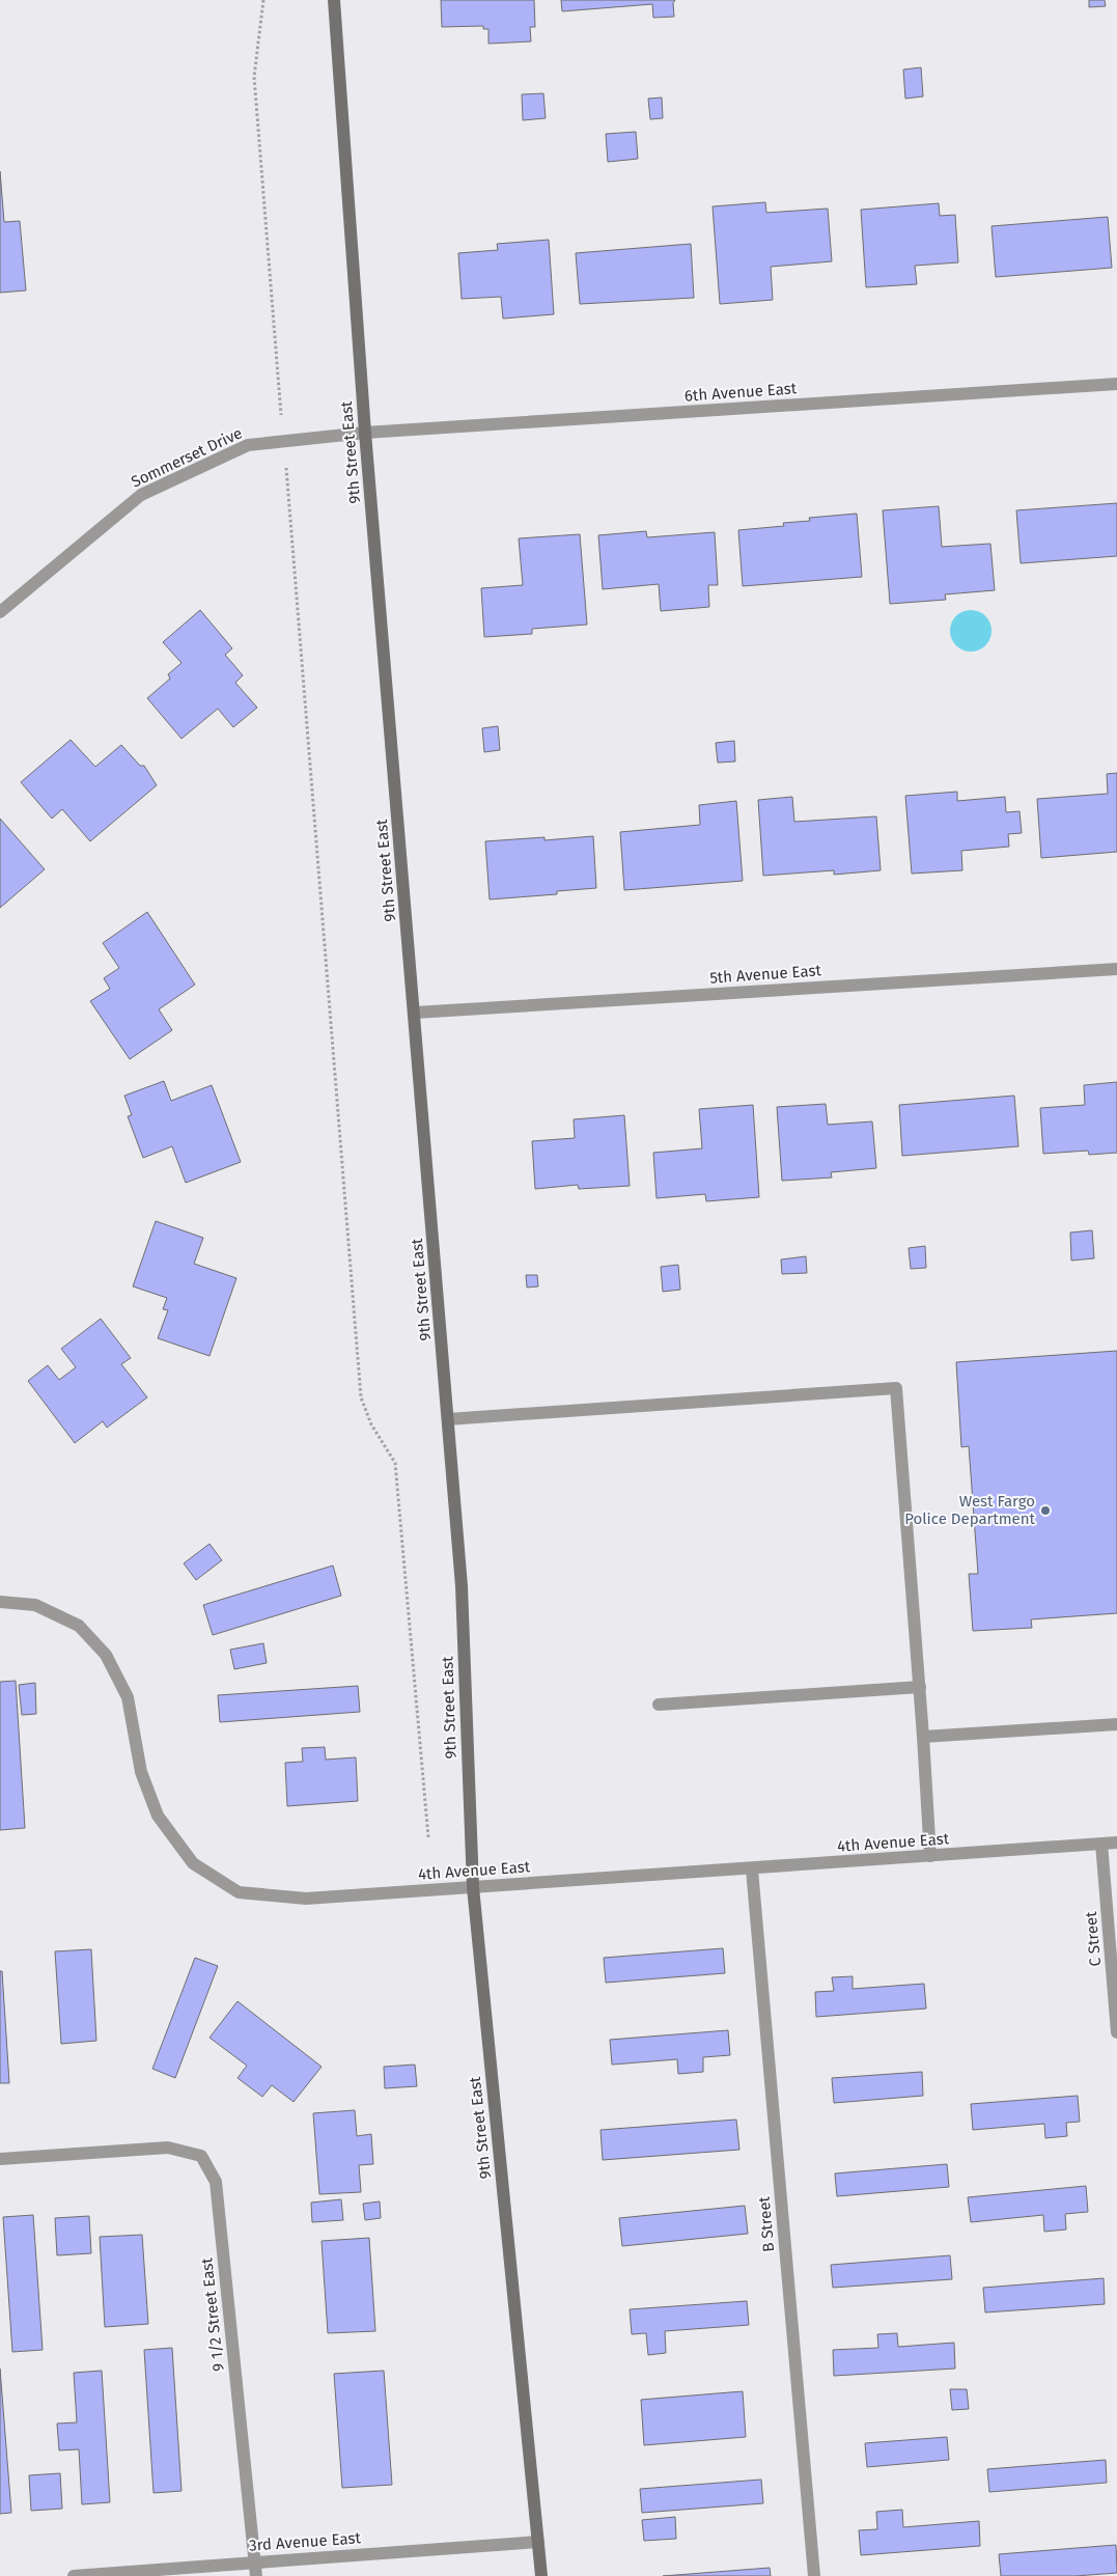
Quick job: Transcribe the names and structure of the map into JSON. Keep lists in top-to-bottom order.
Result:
{
  "streets": {
    "main road": ["9th Street East"],
    "street": [
      "6th Avenue East",
      "Sommerset Drive",
      "5th Avenue East",
      "4th Avenue East",
      "C Street",
      "B Street",
      "9 1/2 Street East",
      "3rd Avenue East"
    ]
  },
  "crossings": [
    ["6th Avenue East", "9th Street East"],
    ["6th Avenue East", "Sommerset Drive"],
    ["9th Street East", "Sommerset Drive"],
    ["9th Street East", "5th Avenue East"],
    ["9th Street East", "4th Avenue East"],
    ["9th Street East", "3rd Avenue East"],
    ["4th Avenue East", "C Street"],
    ["4th Avenue East", "B Street"],
    ["9 1/2 Street East", "3rd Avenue East"]
  ],
  "places": ["West Fargo Police Department"]
}
